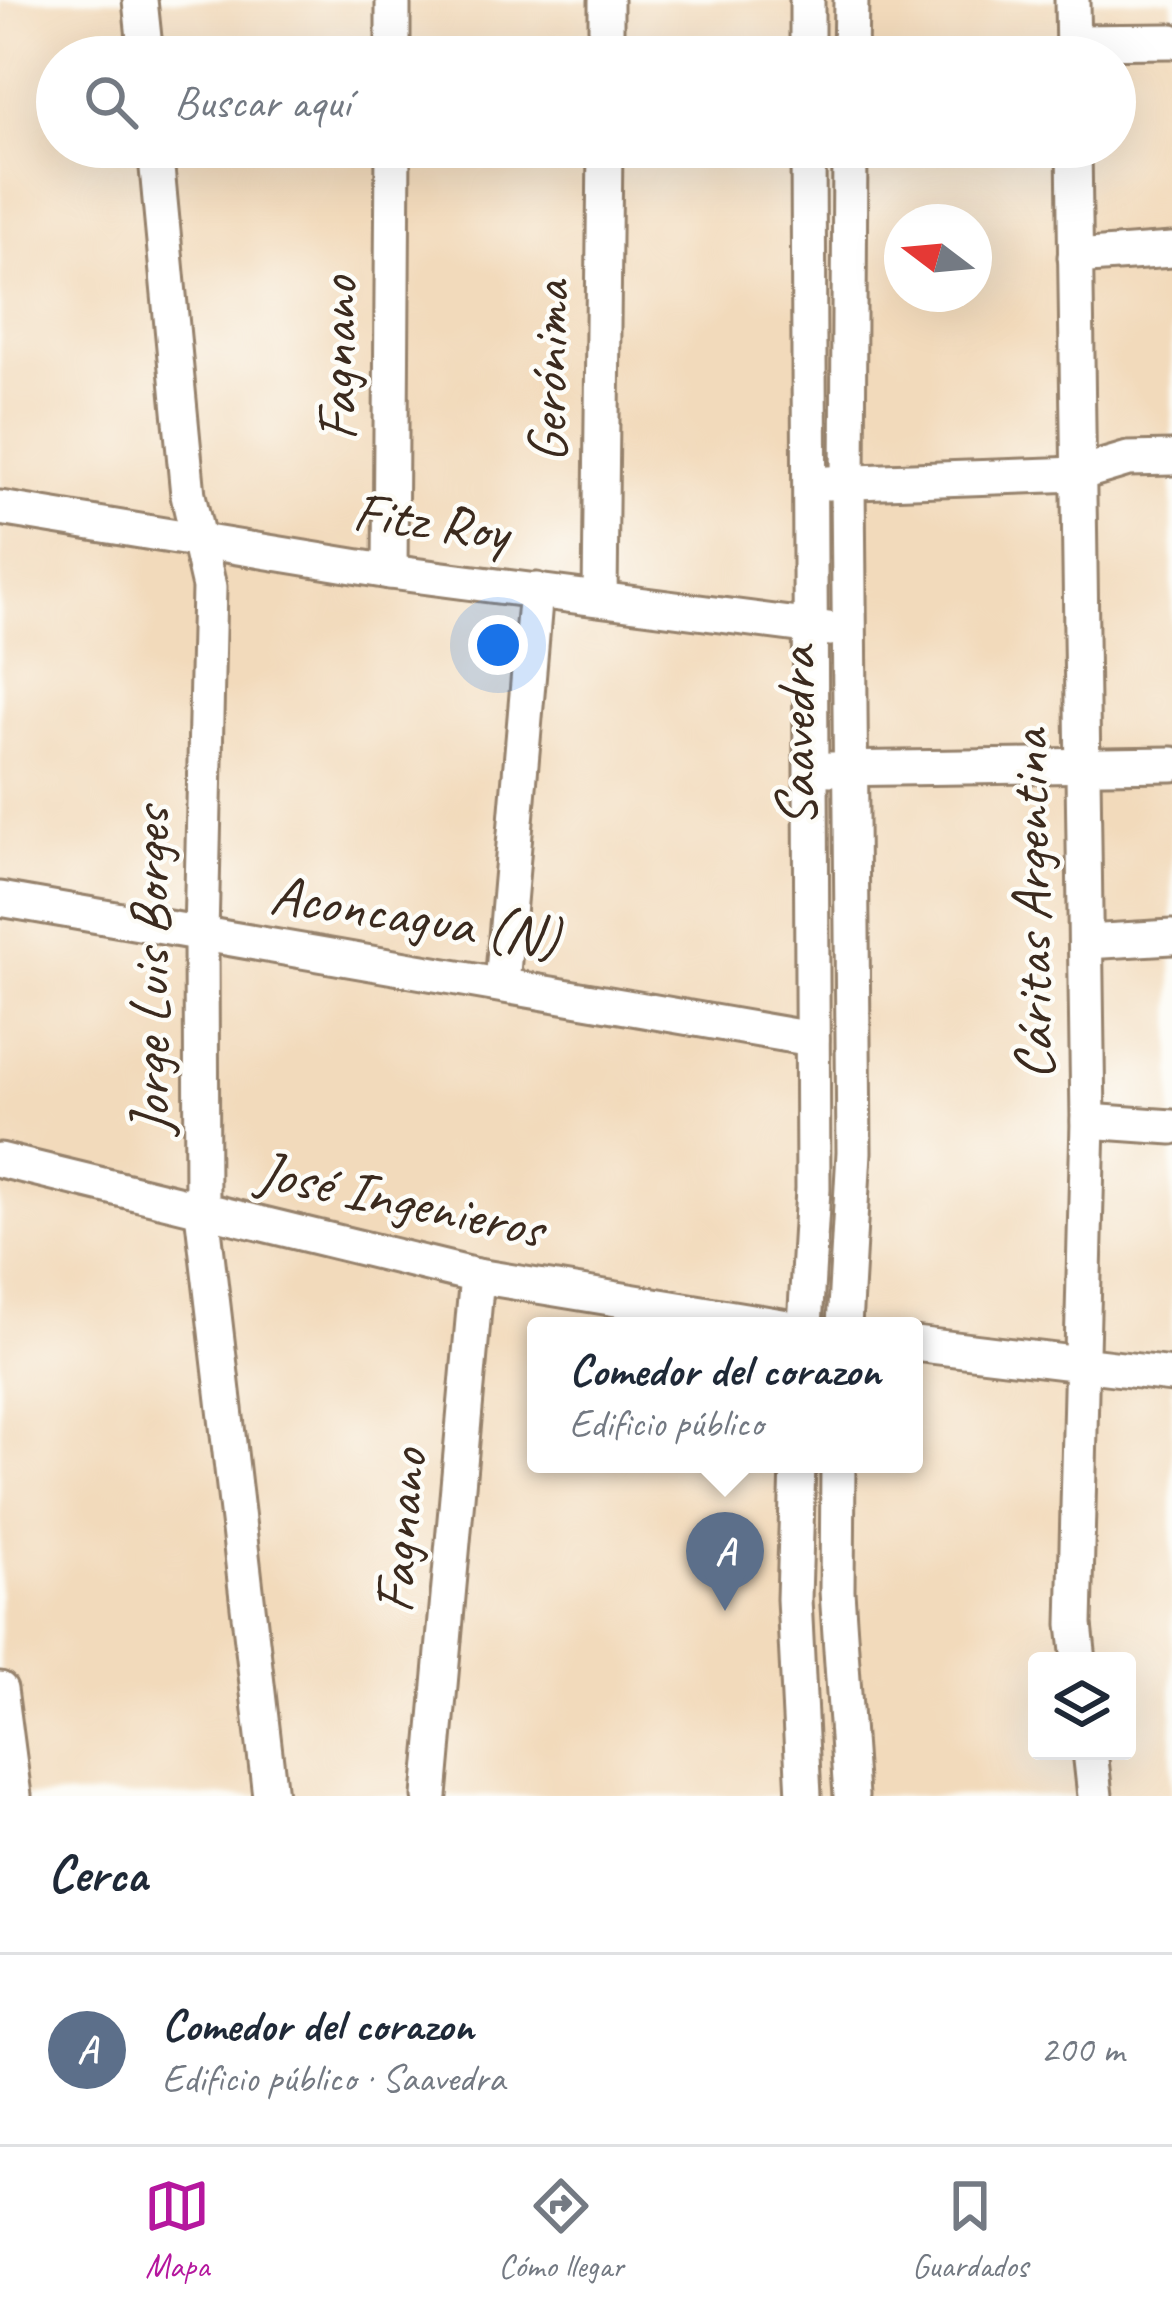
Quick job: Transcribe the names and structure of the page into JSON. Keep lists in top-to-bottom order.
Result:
{
  "streets": {
    "street": [
      "Fagnano",
      "Gerónima",
      "Fitz Roy",
      "Saavedra",
      "Cáritas Argentina",
      "Aconcagua (N)",
      "Jorge Luis Borges",
      "José Ingenieros"
    ]
  },
  "crossings": [
    ["Fagnano", "Fitz Roy"],
    ["Fagnano", "José Ingenieros"],
    ["Gerónima", "Fitz Roy"],
    ["Fitz Roy", "Saavedra"],
    ["Fitz Roy", "Jorge Luis Borges"],
    ["Saavedra", "Aconcagua (N)"],
    ["Aconcagua (N)", "Jorge Luis Borges"],
    ["Jorge Luis Borges", "José Ingenieros"]
  ],
  "north": "left",
  "page": {
    "search": "Buscar aquí",
    "popup": ["Comedor del corazon", "Edificio público"],
    "pins": "A",
    "heading": "Cerca",
    "list": [
      {
        "mark": "A",
        "name": "Comedor del corazon",
        "note": "Edificio público · Saavedra",
        "value": "200 m"
      }
    ],
    "nav": ["Mapa", "Cómo llegar", "Guardados"]
  }
}
